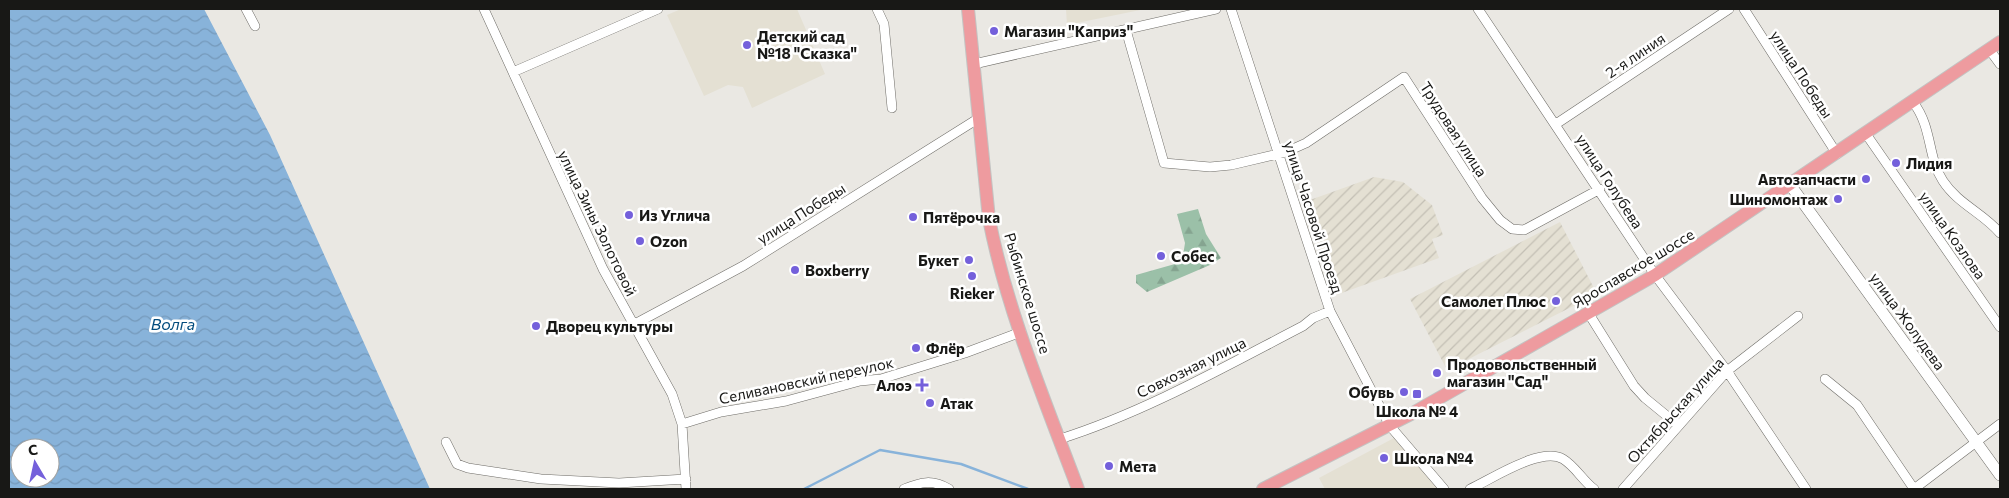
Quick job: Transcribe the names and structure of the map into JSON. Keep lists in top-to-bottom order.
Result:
{
  "streets": {
    "main road": ["Ярославское шоссе", "Рыбинское шоссе", "улица Жолудева"],
    "street": [
      "2-я линия",
      "улица Победы",
      "Трудовая улица",
      "улица Голубева",
      "улица Часовой Проезд",
      "улица Зины Золотовой",
      "улица Козлова",
      "Совхозная улица",
      "Селивановский переулок",
      "Октябрьская улица"
    ]
  },
  "crossings": [
    ["2-я линия", "улица Голубева"],
    ["улица Победы", "улица Зины Золотовой"],
    ["улица Победы", "Ярославское шоссе"],
    ["улица Победы", "Рыбинское шоссе"],
    ["Трудовая улица", "улица Голубева"],
    ["Трудовая улица", "улица Часовой Проезд"],
    ["улица Голубева", "Ярославское шоссе"],
    ["улица Голубева", "Октябрьская улица"],
    ["улица Часовой Проезд", "Ярославское шоссе"],
    ["улица Часовой Проезд", "Совхозная улица"],
    ["улица Зины Золотовой", "Селивановский переулок"],
    ["улица Козлова", "Ярославское шоссе"],
    ["Ярославское шоссе", "улица Жолудева"],
    ["Рыбинское шоссе", "Совхозная улица"],
    ["Рыбинское шоссе", "Селивановский переулок"]
  ],
  "water": ["Волга"],
  "places": {
    "other": [
      "Магазин \"Каприз\"",
      "Детский сад №18 \"Сказка\"",
      "Лидия",
      "Автозапчасти",
      "Шиномонтаж",
      "Из Углича",
      "Пятёрочка",
      "Ozon",
      "Собес",
      "Букет",
      "Boxberry",
      "Rieker",
      "Самолет Плюс",
      "Дворец культуры",
      "Флёр",
      "Продовольственный магазин \"Сад\"",
      "Обувь",
      "Атак",
      "Школа №4",
      "Мета"
    ],
    "health": ["Алоэ"],
    "transit": ["Школа № 4"]
  },
  "north": "top"
}
